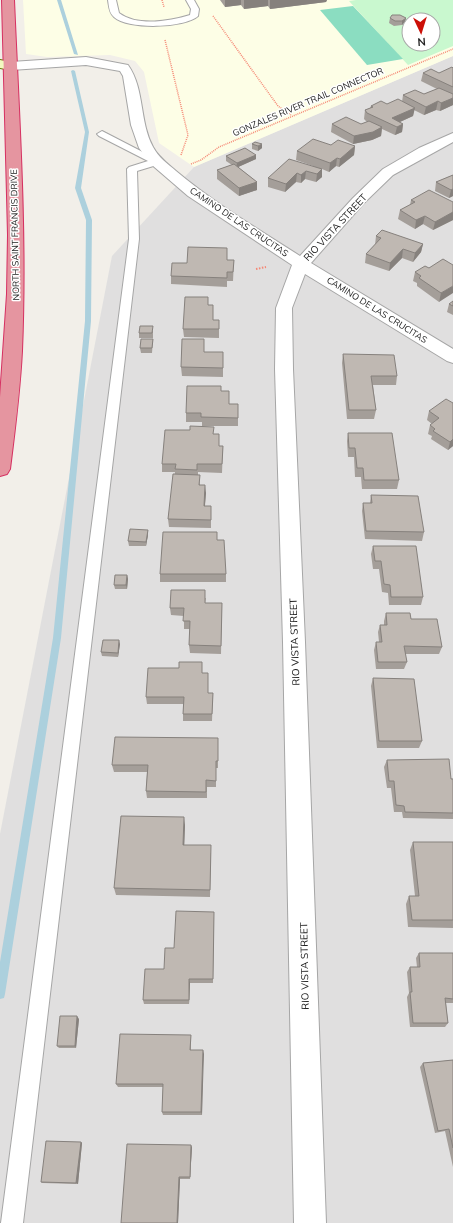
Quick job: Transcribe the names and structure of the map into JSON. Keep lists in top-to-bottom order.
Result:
{
  "streets": {
    "highway": ["NORTH SAINT FRANCIS DRIVE"],
    "street": ["CAMINO DE LAS CRUCITAS", "RIO VISTA STREET"],
    "path": ["GONZALES RIVER TRAIL CONNECTOR"]
  },
  "crossings": [
    ["GONZALES RIVER TRAIL CONNECTOR", "CAMINO DE LAS CRUCITAS"],
    ["CAMINO DE LAS CRUCITAS", "RIO VISTA STREET"],
    ["CAMINO DE LAS CRUCITAS", "NORTH SAINT FRANCIS DRIVE"]
  ],
  "north": "bottom"
}
